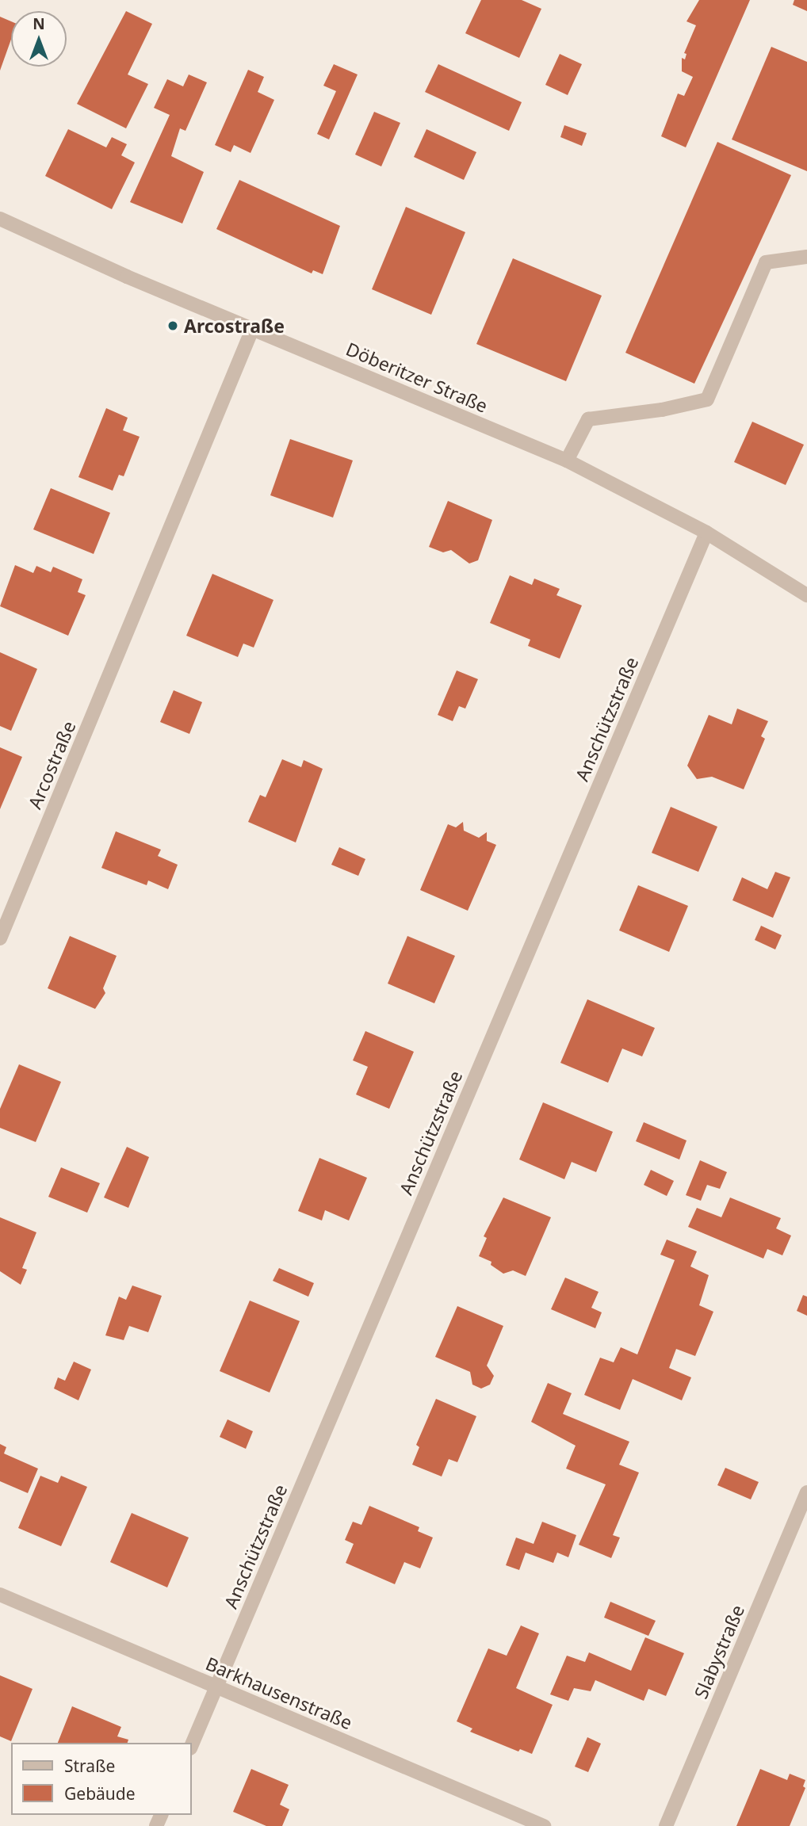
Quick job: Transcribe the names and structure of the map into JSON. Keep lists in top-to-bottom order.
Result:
{
  "streets": {
    "street": [
      "Döberitzer Straße",
      "Anschützstraße",
      "Arcostraße",
      "Slabystraße",
      "Barkhausenstraße"
    ]
  },
  "crossings": [
    ["Döberitzer Straße", "Anschützstraße"],
    ["Döberitzer Straße", "Arcostraße"],
    ["Anschützstraße", "Barkhausenstraße"]
  ],
  "places": ["Arcostraße"],
  "legend": ["Straße", "Gebäude"],
  "north": "top"
}
